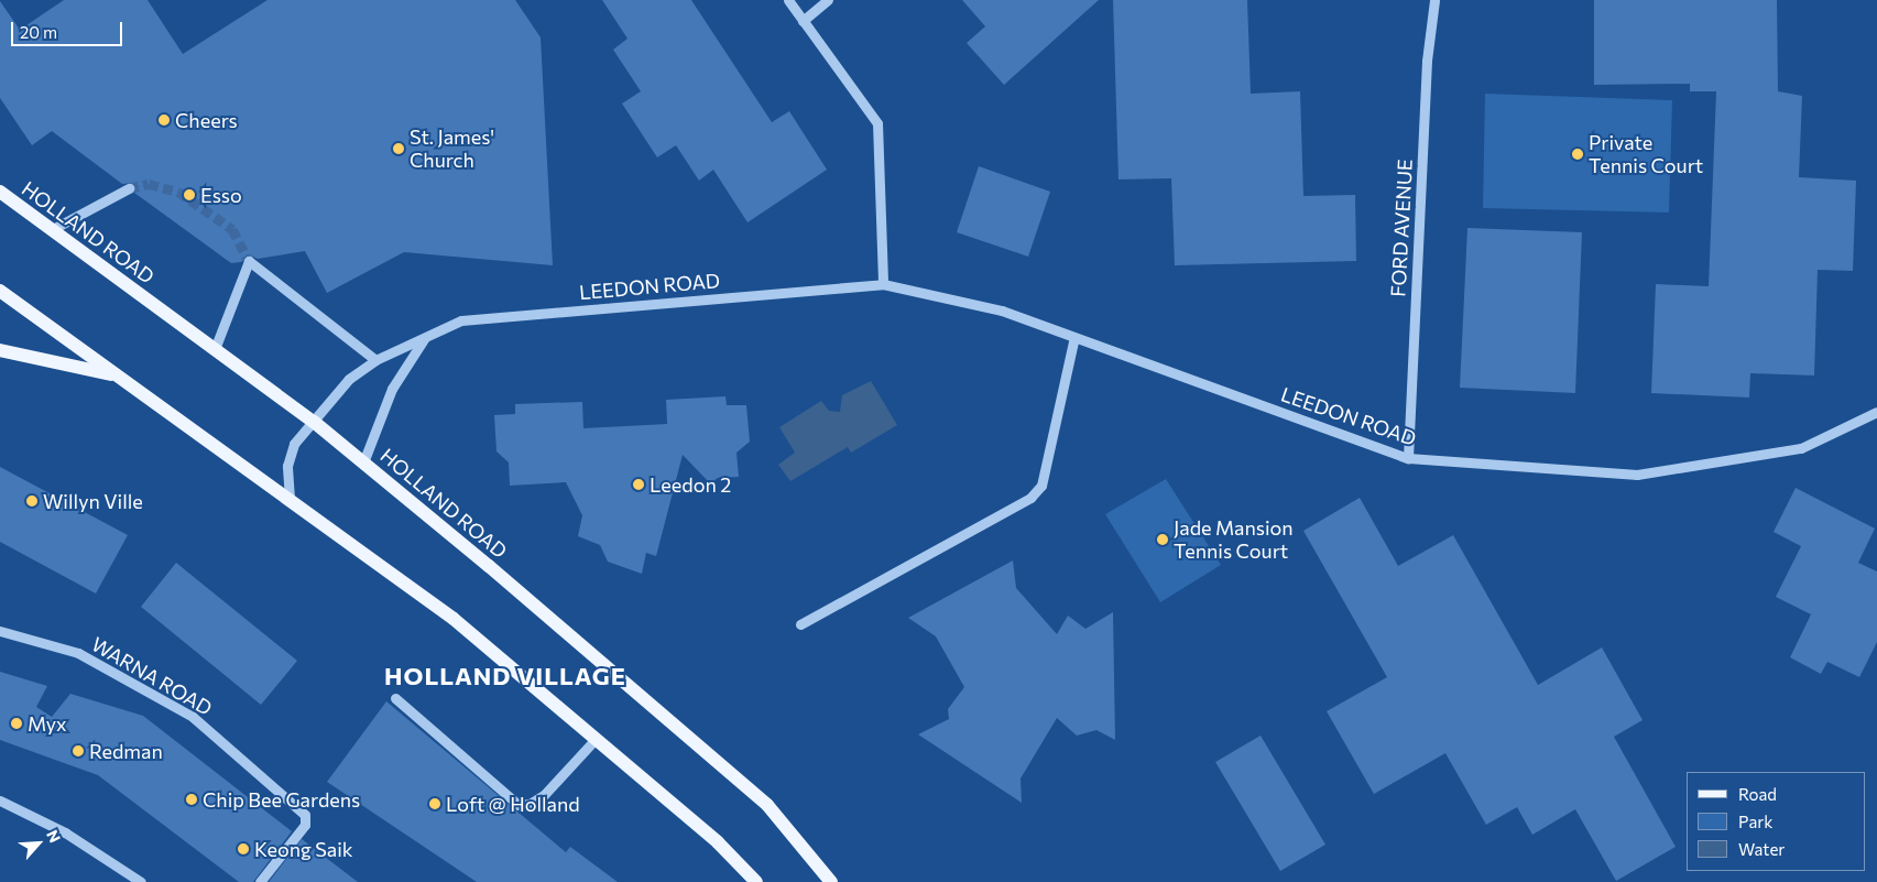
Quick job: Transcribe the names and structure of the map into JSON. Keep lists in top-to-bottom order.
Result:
{
  "streets": {
    "main road": ["HOLLAND ROAD"],
    "street": ["FORD AVENUE", "LEEDON ROAD", "WARNA ROAD"]
  },
  "crossings": [
    ["FORD AVENUE", "LEEDON ROAD"],
    ["HOLLAND ROAD", "LEEDON ROAD"]
  ],
  "districts": ["HOLLAND VILLAGE"],
  "places": [
    "Cheers",
    "St. James' Church",
    "Private Tennis Court",
    "Esso",
    "Leedon 2",
    "Willyn Ville",
    "Jade Mansion Tennis Court",
    "Myx",
    "Redman",
    "Chip Bee Gardens",
    "Loft @ Holland",
    "Keong Saik"
  ],
  "legend": ["Road", "Park", "Water"],
  "scale_bar": "20 m",
  "north": "top right"
}
